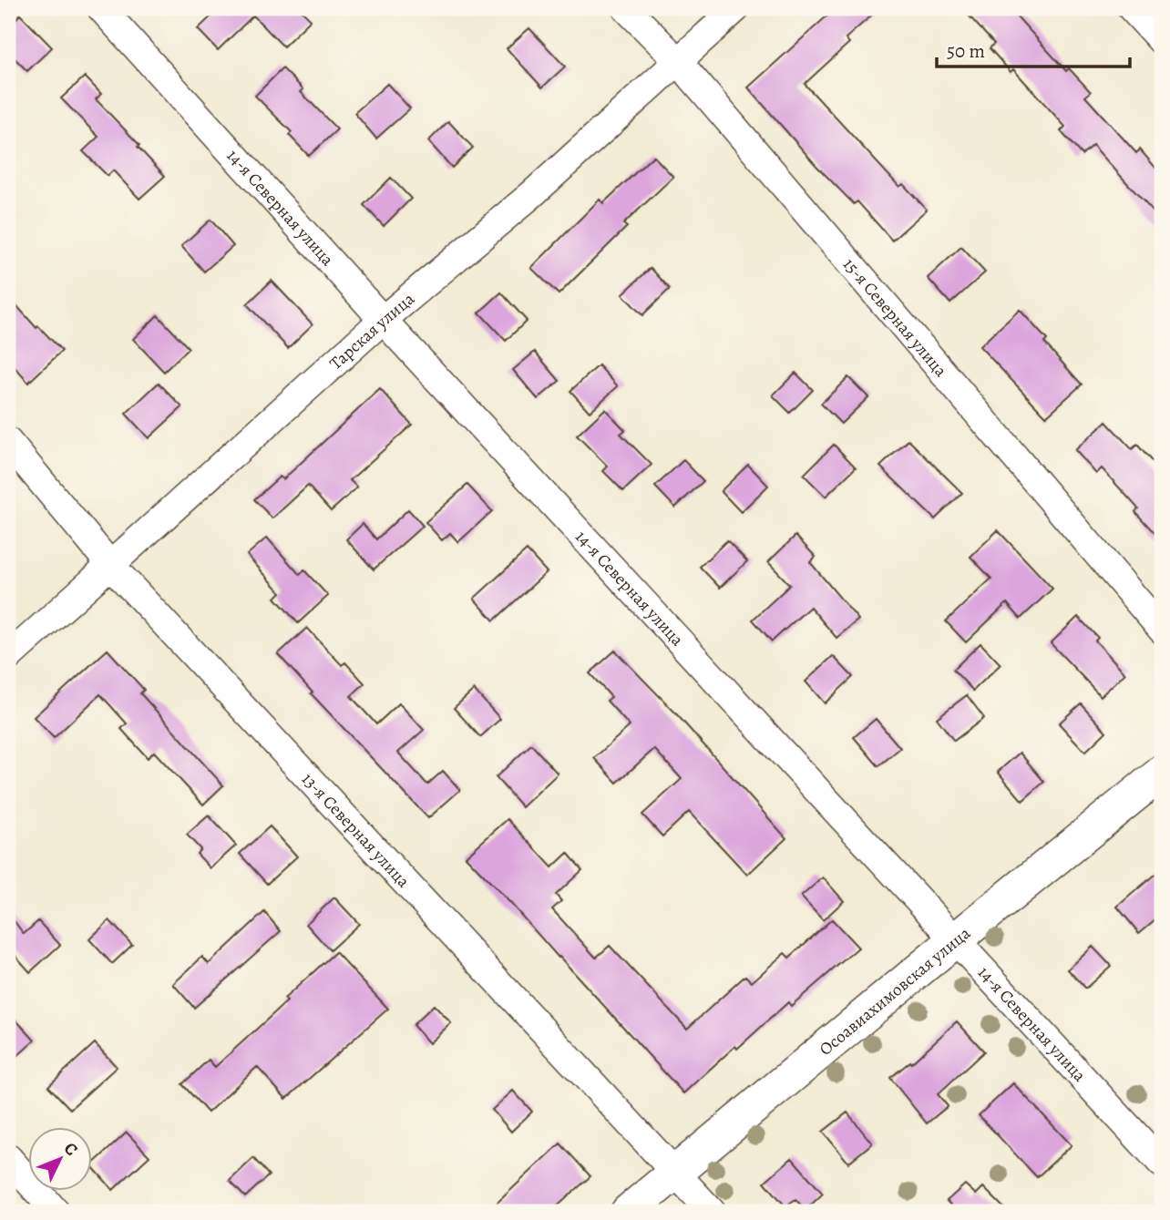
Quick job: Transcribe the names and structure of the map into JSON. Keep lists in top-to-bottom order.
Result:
{
  "streets": {
    "street": [
      "14-я Северная улица",
      "15-я Северная улица",
      "Тарская улица",
      "13-я Северная улица",
      "Осоавиахимовская улица"
    ]
  },
  "crossings": [
    ["14-я Северная улица", "Тарская улица"],
    ["14-я Северная улица", "Осоавиахимовская улица"],
    ["15-я Северная улица", "Тарская улица"],
    ["Тарская улица", "13-я Северная улица"],
    ["13-я Северная улица", "Осоавиахимовская улица"]
  ],
  "scale_bar": "50 m",
  "north": "top right"
}
